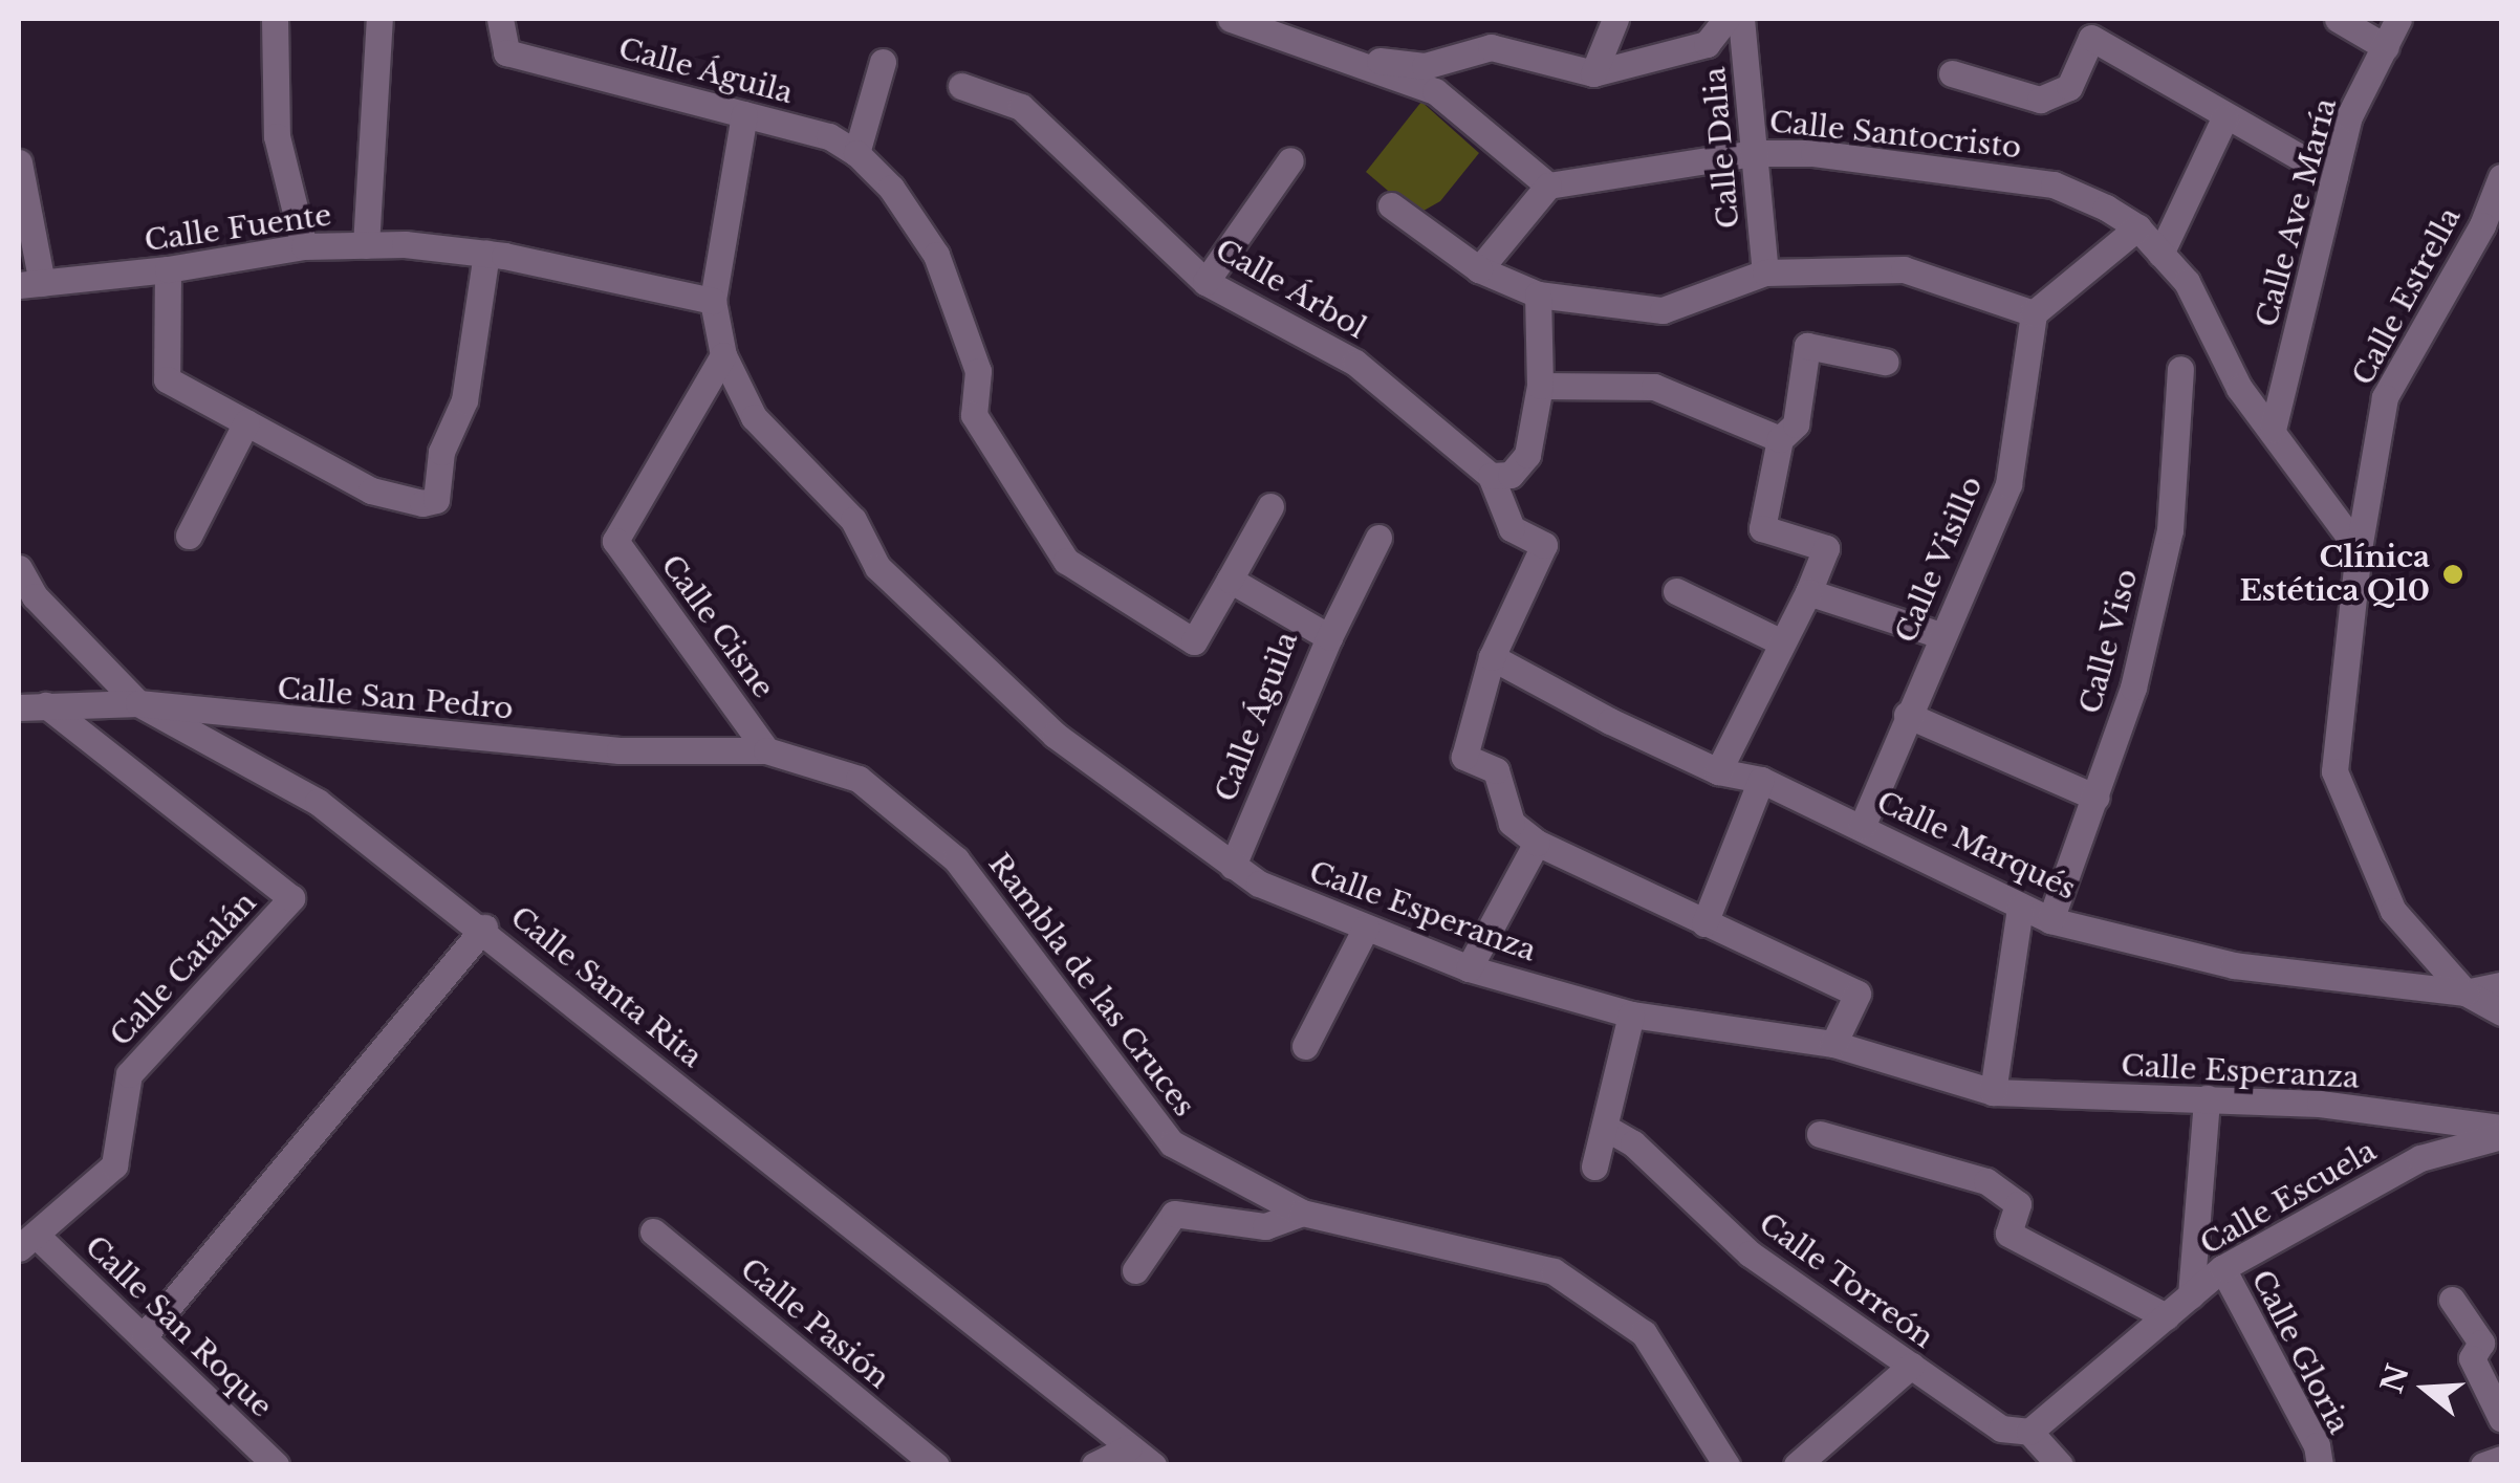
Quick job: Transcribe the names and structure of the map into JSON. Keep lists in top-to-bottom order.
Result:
{
  "streets": {
    "street": [
      "Calle Águila",
      "Calle Santocristo",
      "Calle Dalia",
      "Calle Ave María",
      "Calle Fuente",
      "Calle Árbol",
      "Calle Estrella",
      "Calle Visillo",
      "Calle Cisne",
      "Calle Viso",
      "Calle San Pedro",
      "Calle Marqués",
      "Calle Esperanza",
      "Calle Catalán",
      "Rambla de las Cruces",
      "Calle Santa Rita",
      "Calle Escuela",
      "Calle Torreón",
      "Calle Pasión",
      "Calle San Roque",
      "Calle Gloria"
    ]
  },
  "crossings": [
    ["Calle Águila", "Calle Esperanza"],
    ["Calle Santocristo", "Calle Dalia"],
    ["Calle Santocristo", "Calle Ave María"],
    ["Calle Santocristo", "Calle Estrella"],
    ["Calle Estrella", "Calle Marqués"],
    ["Calle Visillo", "Calle Marqués"],
    ["Calle Cisne", "Calle San Pedro"],
    ["Calle Cisne", "Calle Esperanza"],
    ["Calle Cisne", "Rambla de las Cruces"],
    ["Calle Viso", "Calle Marqués"],
    ["Calle San Pedro", "Calle Catalán"],
    ["Calle San Pedro", "Rambla de las Cruces"],
    ["Calle San Pedro", "Calle Santa Rita"],
    ["Calle Catalán", "Calle San Roque"],
    ["Calle Escuela", "Calle Torreón"],
    ["Calle Escuela", "Calle Gloria"]
  ],
  "places": ["Clínica Estética Q10"],
  "north": "left"
}
